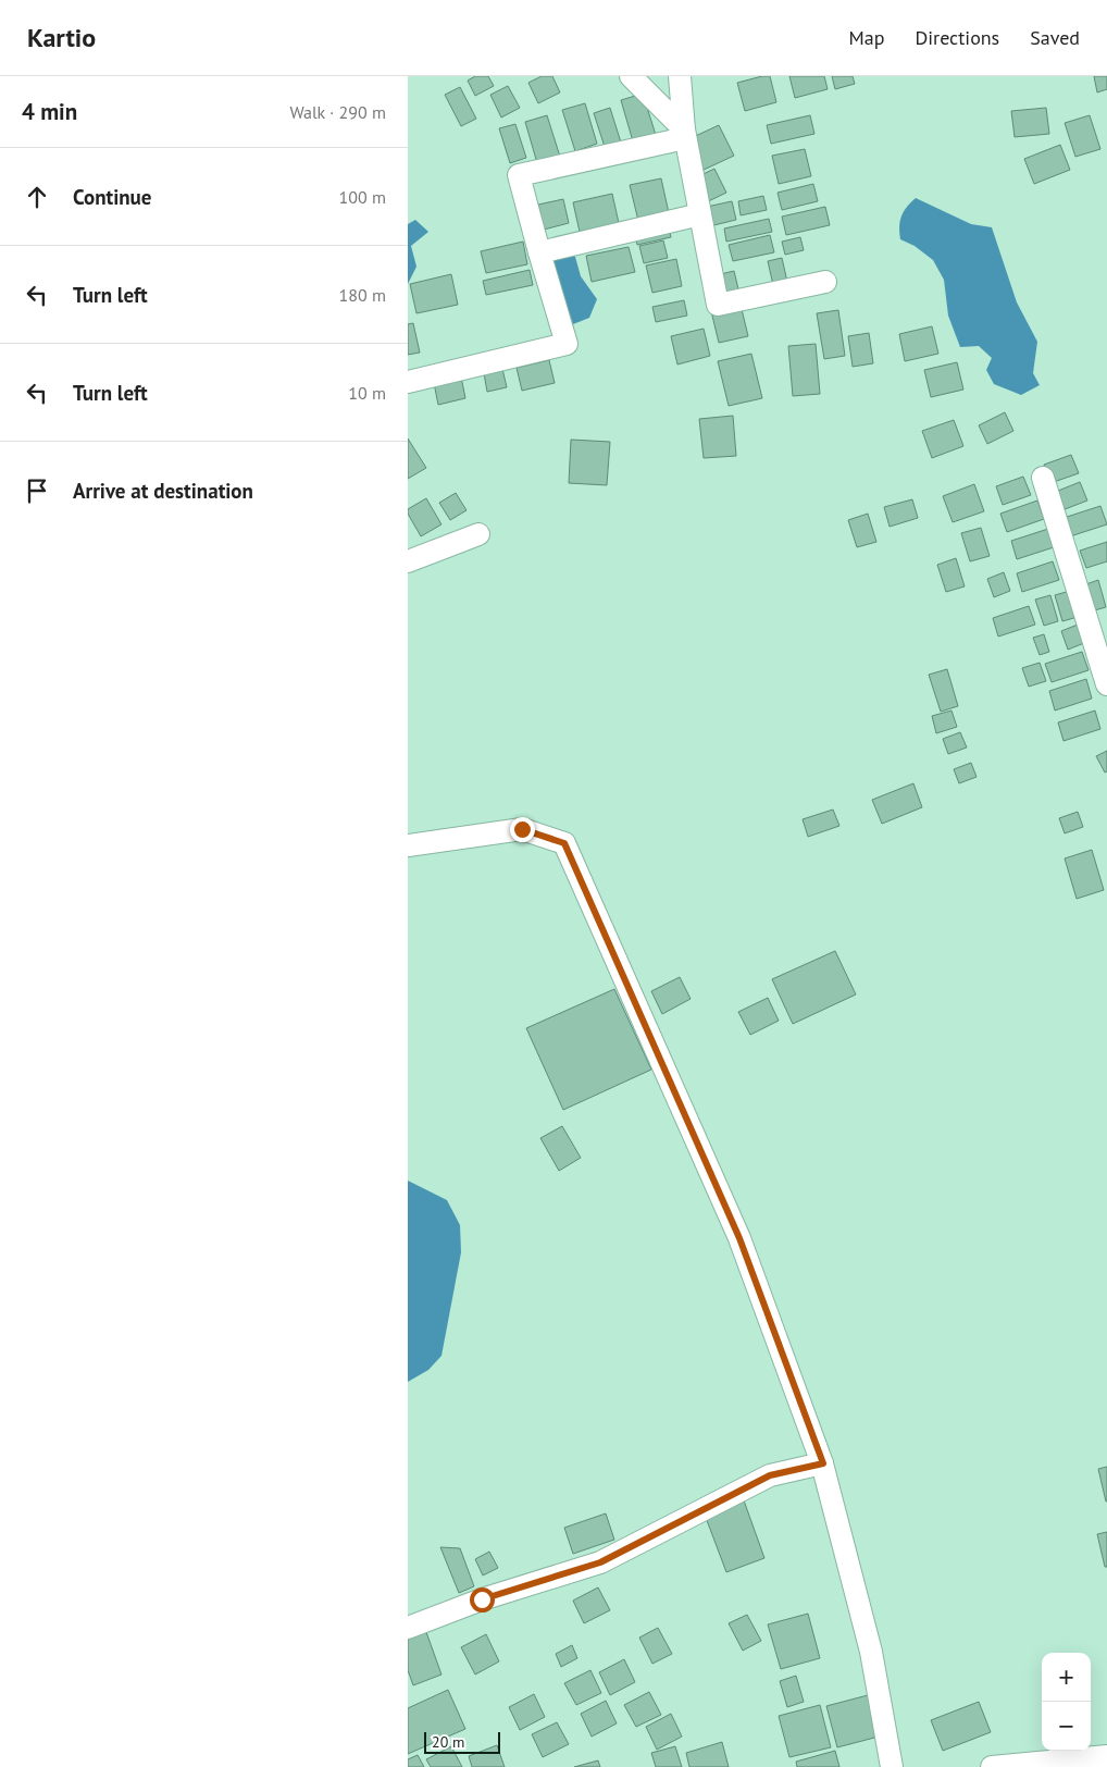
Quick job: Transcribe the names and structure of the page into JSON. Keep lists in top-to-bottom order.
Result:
{
  "scale_bar": "20 m",
  "page": {
    "header": "Kartio",
    "nav": ["Map", "Directions", "Saved"],
    "heading": ["4 min", "Walk · 290 m"],
    "list": [
      ["Continue", "100 m"],
      ["Turn left", "180 m"],
      ["Turn left", "10 m"],
      "Arrive at destination"
    ],
    "map_buttons": ["+", "−"],
    "scale": "20 m"
  }
}
